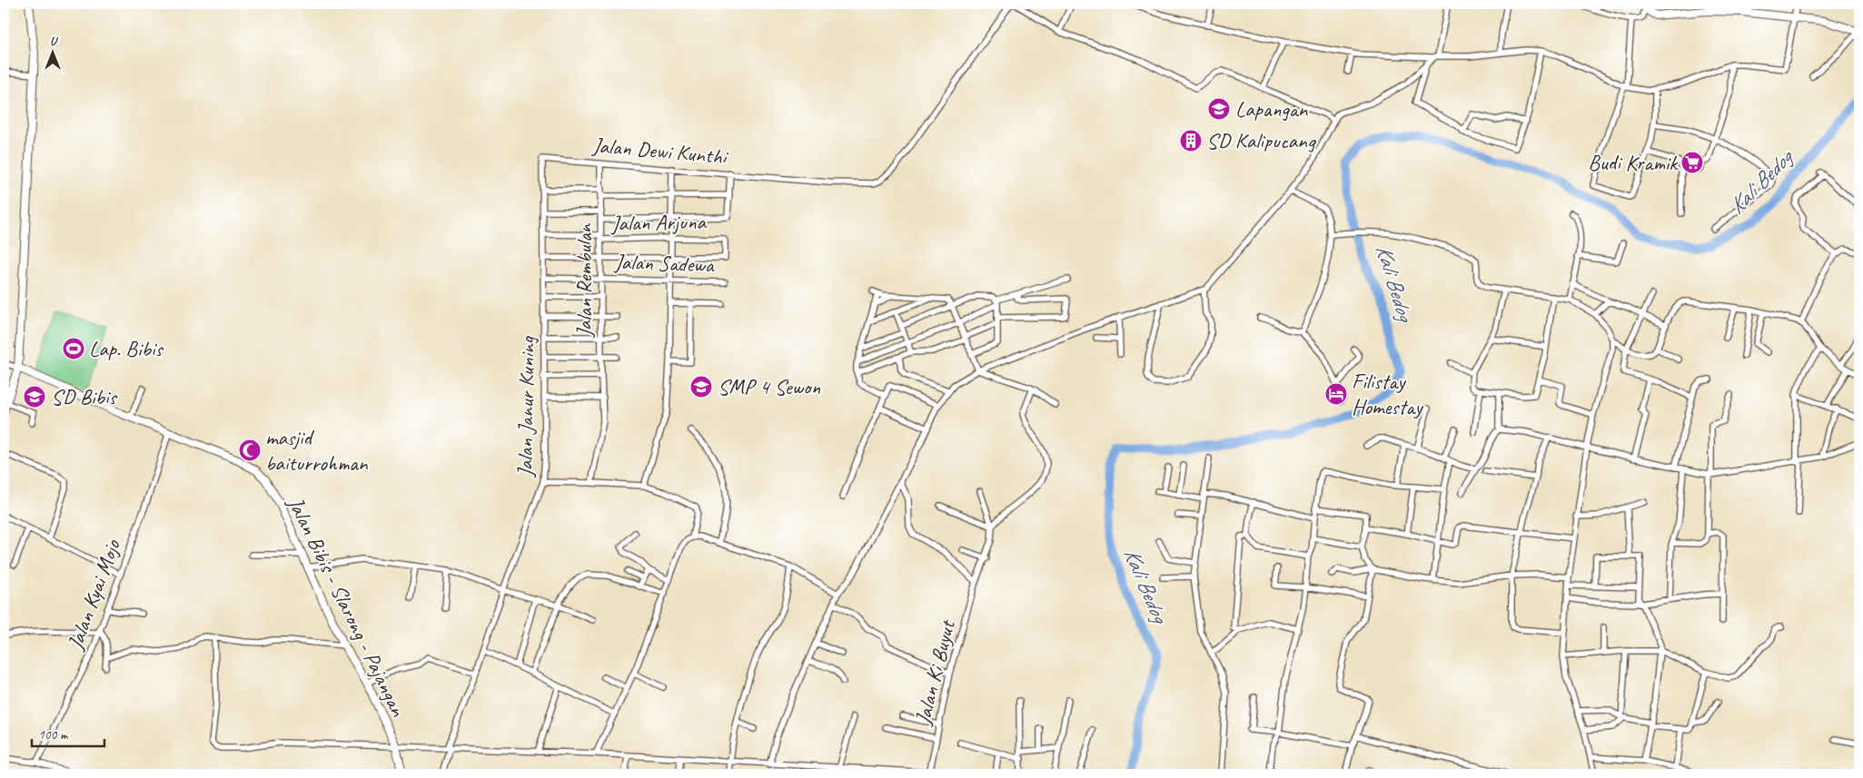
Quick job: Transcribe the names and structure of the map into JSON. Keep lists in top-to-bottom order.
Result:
{
  "streets": {
    "main road": ["Jalan Bibis - Slarong - Pajangan"],
    "street": [
      "Jalan Dewi Kunthi",
      "Jalan Arjuna",
      "Jalan Sadewa",
      "Jalan Rembulan",
      "Jalan Janur Kuning",
      "Jalan Kyai Mojo",
      "Jalan Ki Buyut"
    ]
  },
  "crossings": [
    ["Jalan Dewi Kunthi", "Jalan Rembulan"],
    ["Jalan Dewi Kunthi", "Jalan Janur Kuning"],
    ["Jalan Arjuna", "Jalan Rembulan"],
    ["Jalan Arjuna", "Jalan Janur Kuning"],
    ["Jalan Sadewa", "Jalan Rembulan"],
    ["Jalan Sadewa", "Jalan Janur Kuning"],
    ["Jalan Kyai Mojo", "Jalan Bibis - Slarong - Pajangan"]
  ],
  "water": ["Kali Bedog"],
  "places": {
    "school or university": ["Lapangan", "SMP 4 Sewon", "SD Bibis"],
    "building": ["SD Kalipucang"],
    "supermarket": ["Budi Kramik"],
    "sports": ["Lap. Bibis"],
    "hotel": ["Filistay Homestay"],
    "mosque": ["masjid baiturrohman"]
  },
  "scale_bar": "100 m",
  "north": "top"
}
